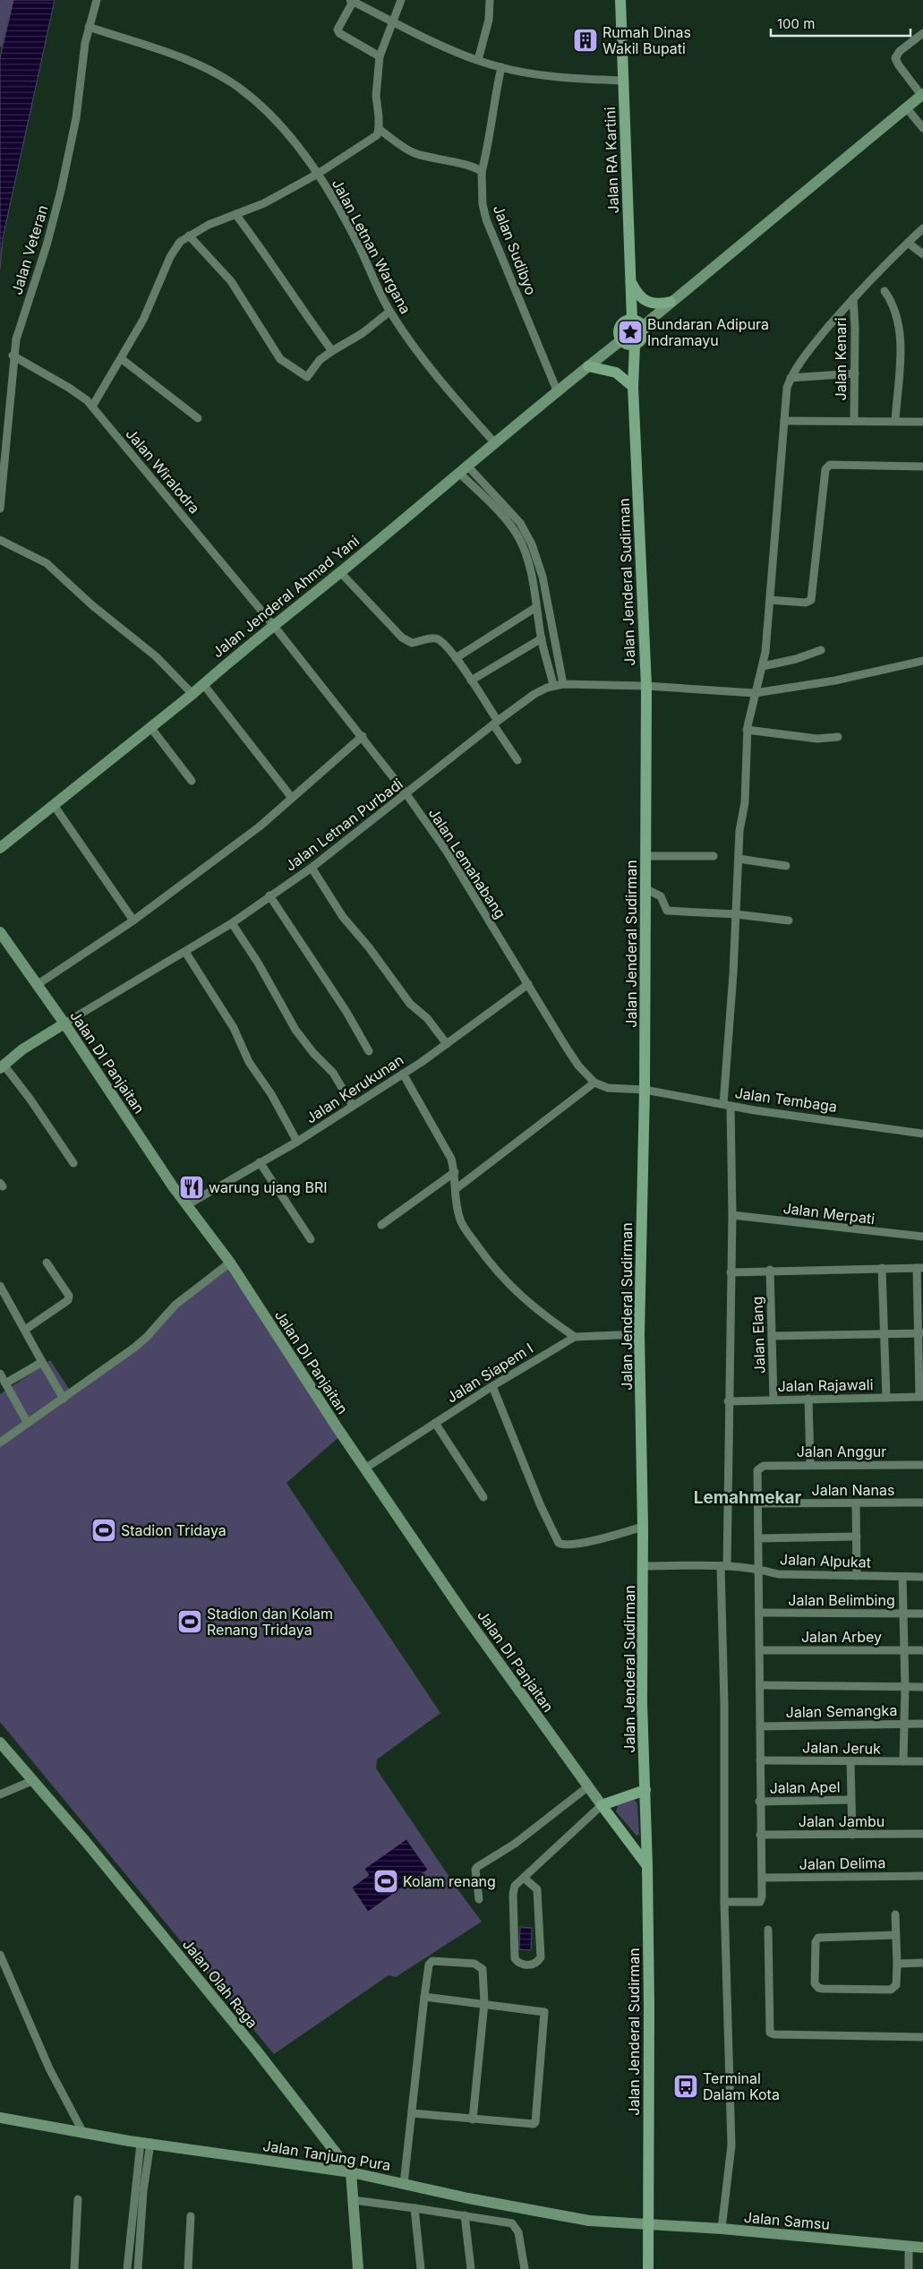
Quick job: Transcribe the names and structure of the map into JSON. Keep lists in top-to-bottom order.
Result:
{
  "streets": {
    "main road": ["Jalan RA Kartini", "Jalan Jenderal Sudirman"],
    "street": [
      "Jalan Letnan Wargana",
      "Jalan Veteran",
      "Jalan Sudibyo",
      "Jalan Kenari",
      "Jalan Wiralodra",
      "Jalan Jenderal Ahmad Yani",
      "Jalan Letnan Purbadi",
      "Jalan Lemahabang",
      "Jalan DI Panjaitan",
      "Jalan Kerukunan",
      "Jalan Tembaga",
      "Jalan Merpati",
      "Jalan Elang",
      "Jalan Siapem I",
      "Jalan Rajawali",
      "Jalan Anggur",
      "Jalan Nanas",
      "Jalan Alpukat",
      "Jalan Belimbing",
      "Jalan Arbey",
      "Jalan Semangka",
      "Jalan Jeruk",
      "Jalan Apel",
      "Jalan Jambu",
      "Jalan Delima",
      "Jalan Olah Raga",
      "Jalan Tanjung Pura",
      "Jalan Samsu"
    ]
  },
  "crossings": [
    ["Jalan RA Kartini", "Jalan Jenderal Sudirman"],
    ["Jalan RA Kartini", "Jalan Jenderal Ahmad Yani"],
    ["Jalan Letnan Wargana", "Jalan Veteran"],
    ["Jalan Letnan Wargana", "Jalan Jenderal Ahmad Yani"],
    ["Jalan Veteran", "Jalan Wiralodra"],
    ["Jalan Sudibyo", "Jalan Jenderal Ahmad Yani"],
    ["Jalan Wiralodra", "Jalan Jenderal Ahmad Yani"],
    ["Jalan Wiralodra", "Jalan Lemahabang"],
    ["Jalan Jenderal Sudirman", "Jalan Jenderal Ahmad Yani"],
    ["Jalan Jenderal Sudirman", "Jalan Letnan Purbadi"],
    ["Jalan Jenderal Sudirman", "Jalan Tembaga"],
    ["Jalan Jenderal Sudirman", "Jalan Siapem I"],
    ["Jalan Jenderal Sudirman", "Jalan Alpukat"],
    ["Jalan Jenderal Sudirman", "Jalan Tanjung Pura"],
    ["Jalan Jenderal Sudirman", "Jalan Samsu"],
    ["Jalan Jenderal Ahmad Yani", "Jalan Lemahabang"],
    ["Jalan Letnan Purbadi", "Jalan Lemahabang"],
    ["Jalan Letnan Purbadi", "Jalan DI Panjaitan"],
    ["Jalan Lemahabang", "Jalan Kerukunan"],
    ["Jalan DI Panjaitan", "Jalan Kerukunan"],
    ["Jalan DI Panjaitan", "Jalan Siapem I"],
    ["Jalan Elang", "Jalan Rajawali"],
    ["Jalan Anggur", "Jalan Nanas"],
    ["Jalan Olah Raga", "Jalan Tanjung Pura"],
    ["Jalan Tanjung Pura", "Jalan Samsu"]
  ],
  "districts": ["Lemahmekar"],
  "places": {
    "building": ["Rumah Dinas Wakil Bupati"],
    "place": ["Bundaran Adipura Indramayu"],
    "restaurant": ["warung ujang BRI"],
    "sports": ["Stadion Tridaya", "Stadion dan Kolam Renang Tridaya", "Kolam renang"],
    "bus stop": ["Terminal Dalam Kota"]
  },
  "scale_bar": "100 m"
}
